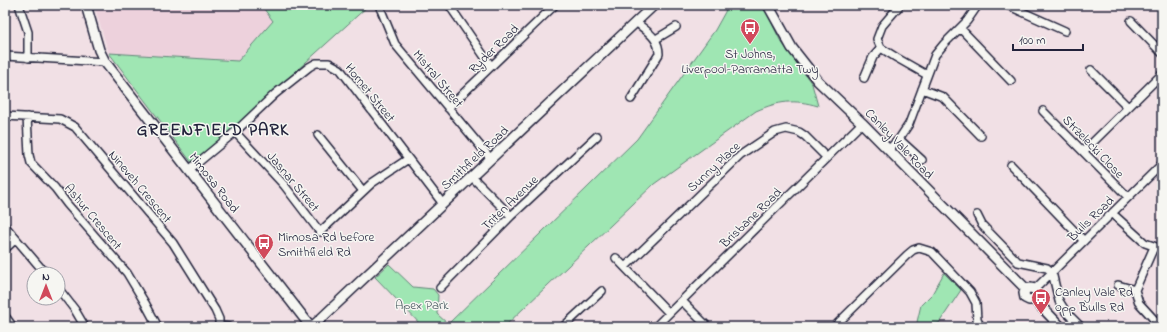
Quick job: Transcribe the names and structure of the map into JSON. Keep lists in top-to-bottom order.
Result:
{
  "streets": {
    "main road": ["Canley Vale Road", "Smithfield Road", "Mimosa Road"],
    "street": [
      "Ryder Road",
      "Mistral Street",
      "Hornet Street",
      "Strzelecki Close",
      "Sunny Place",
      "Jasnar Street",
      "Nineveh Crescent",
      "Triten Avenue",
      "Ashur Crescent",
      "Brisbane Road",
      "Bulls Road"
    ]
  },
  "crossings": [
    ["Ryder Road", "Mistral Street"],
    ["Mistral Street", "Smithfield Road"],
    ["Hornet Street", "Smithfield Road"],
    ["Hornet Street", "Jasnar Street"],
    ["Hornet Street", "Mimosa Road"],
    ["Canley Vale Road", "Brisbane Road"],
    ["Canley Vale Road", "Bulls Road"],
    ["Strzelecki Close", "Bulls Road"],
    ["Smithfield Road", "Mimosa Road"],
    ["Sunny Place", "Brisbane Road"],
    ["Nineveh Crescent", "Ashur Crescent"]
  ],
  "districts": ["GREENFIELD PARK"],
  "parks": ["Apex Park"],
  "places": {
    "bus stop": ["St Johns, Liverpool-Parramatta Twy", "Mimosa Rd before Smithfield Rd", "Canley Vale Rd opp Bulls Rd"]
  },
  "scale_bar": "100 m",
  "north": "top"
}
